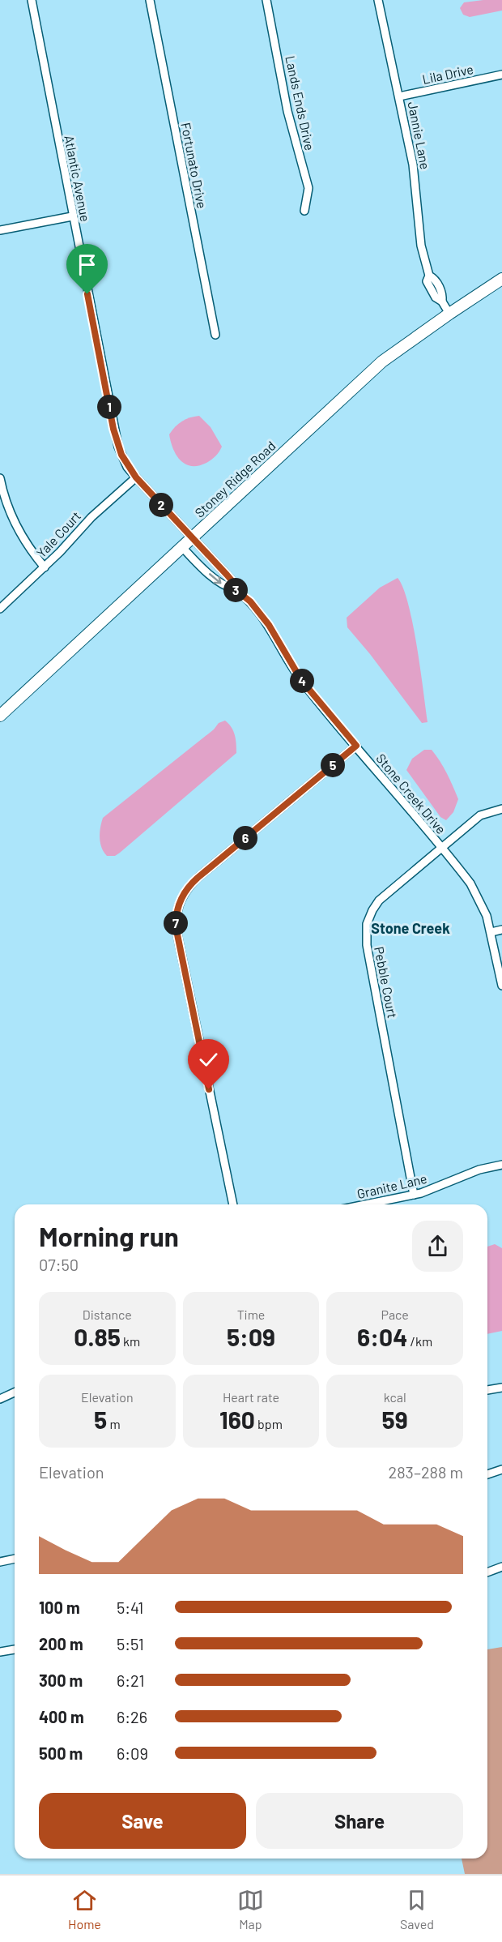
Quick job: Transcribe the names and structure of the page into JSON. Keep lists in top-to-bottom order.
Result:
{
  "streets": {
    "street": [
      "Lila Drive",
      "Lands Ends Drive",
      "Jannie Lane",
      "Fortunato Drive",
      "Atlantic Avenue",
      "Stoney Ridge Road",
      "Yale Court",
      "Stone Creek Drive",
      "Pebble Court",
      "Granite Lane"
    ]
  },
  "crossings": [
    ["Lila Drive", "Jannie Lane"],
    ["Jannie Lane", "Stoney Ridge Road"],
    ["Atlantic Avenue", "Stoney Ridge Road"],
    ["Atlantic Avenue", "Yale Court"],
    ["Atlantic Avenue", "Stone Creek Drive"],
    ["Stoney Ridge Road", "Stone Creek Drive"],
    ["Stone Creek Drive", "Pebble Court"],
    ["Pebble Court", "Granite Lane"]
  ],
  "districts": ["Stone Creek"],
  "page": {
    "pins": [
      "1",
      "2",
      "3",
      "4",
      "5",
      "6",
      "7"
    ],
    "heading": ["Morning run", "07:50"],
    "stats": [
      ["Distance", "0.85 km"],
      ["Time", "5:09"],
      ["Pace", "6:04 /km"],
      ["Elevation", "5 m"],
      ["Heart rate", "160 bpm"],
      ["kcal", "59"]
    ],
    "chart": ["Elevation", "283–288 m"],
    "list": [
      {
        "name": "100 m",
        "note": "5:41"
      },
      {
        "name": "200 m",
        "note": "5:51"
      },
      {
        "name": "300 m",
        "note": "6:21"
      },
      {
        "name": "400 m",
        "note": "6:26"
      },
      {
        "name": "500 m",
        "note": "6:09"
      }
    ],
    "buttons": ["Save", "Share"],
    "tabs": ["Home", "Map", "Saved"]
  }
}
